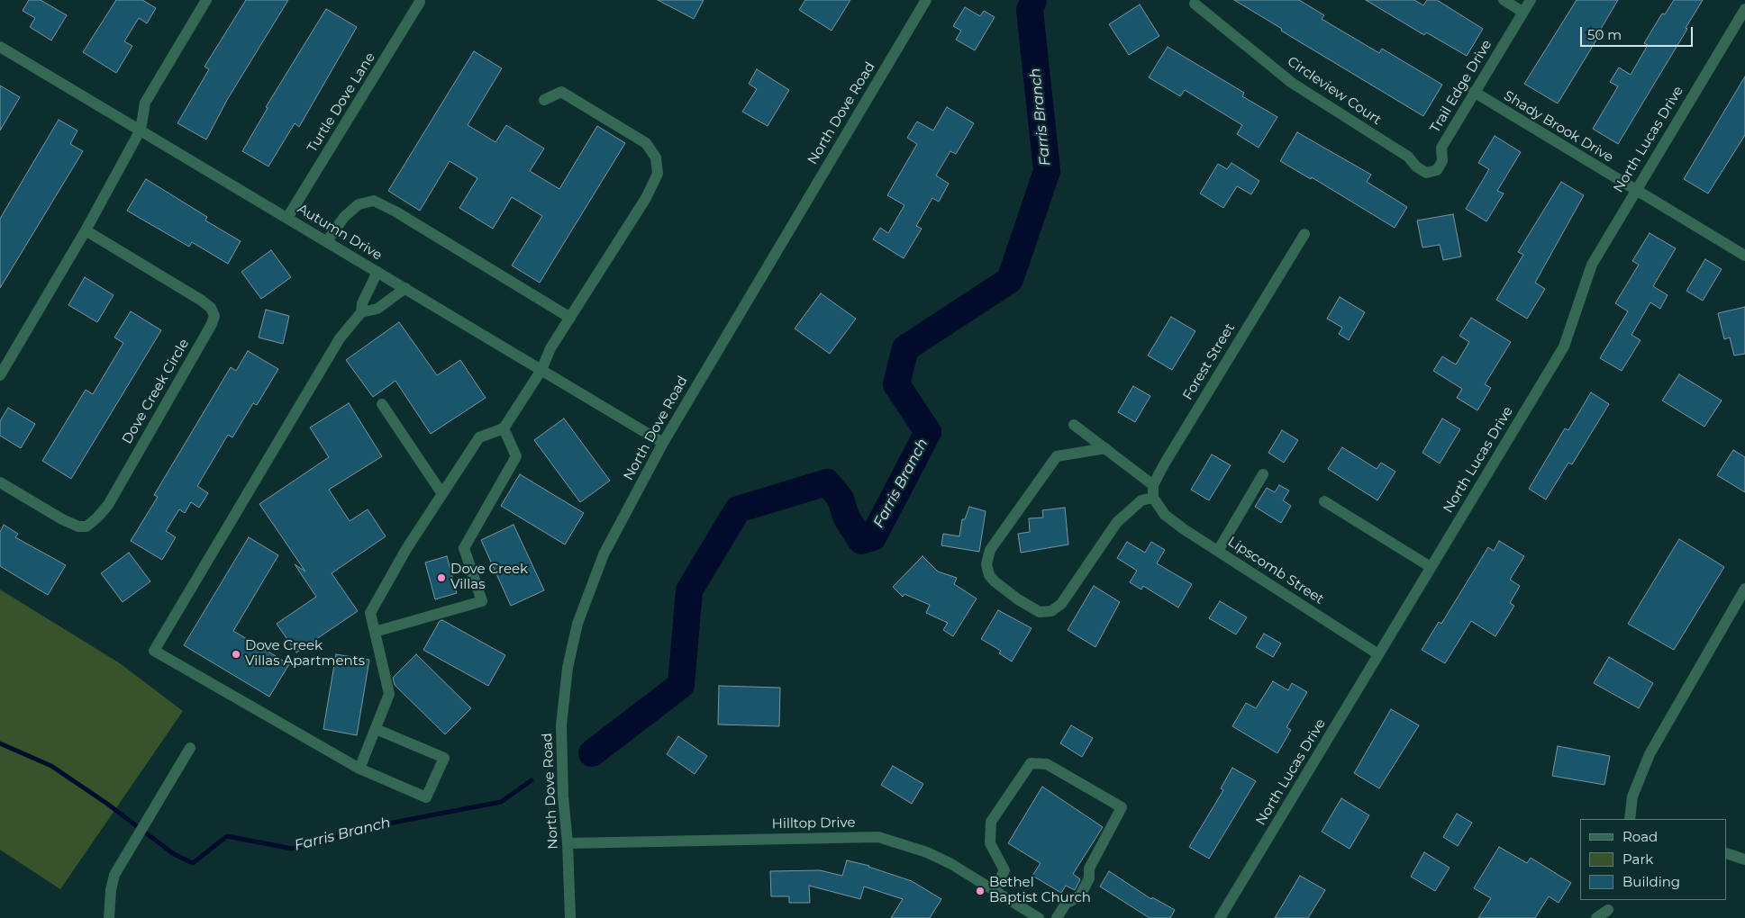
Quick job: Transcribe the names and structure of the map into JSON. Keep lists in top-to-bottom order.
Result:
{
  "streets": {
    "street": [
      "Trail Edge Drive",
      "Circleview Court",
      "Turtle Dove Lane",
      "North Dove Road",
      "Shady Brook Drive",
      "North Lucas Drive",
      "Autumn Drive",
      "Forest Street",
      "Dove Creek Circle",
      "Lipscomb Street",
      "Hilltop Drive"
    ]
  },
  "crossings": [
    ["Trail Edge Drive", "Circleview Court"],
    ["Trail Edge Drive", "Shady Brook Drive"],
    ["Turtle Dove Lane", "Autumn Drive"],
    ["North Dove Road", "Autumn Drive"],
    ["North Dove Road", "Hilltop Drive"],
    ["Shady Brook Drive", "North Lucas Drive"],
    ["North Lucas Drive", "Lipscomb Street"],
    ["Forest Street", "Lipscomb Street"]
  ],
  "water": ["Farris Branch"],
  "places": ["Dove Creek Villas", "Dove Creek Villas Apartments", "Bethel Baptist Church"],
  "legend": ["Road", "Park", "Building"],
  "scale_bar": "50 m"
}
